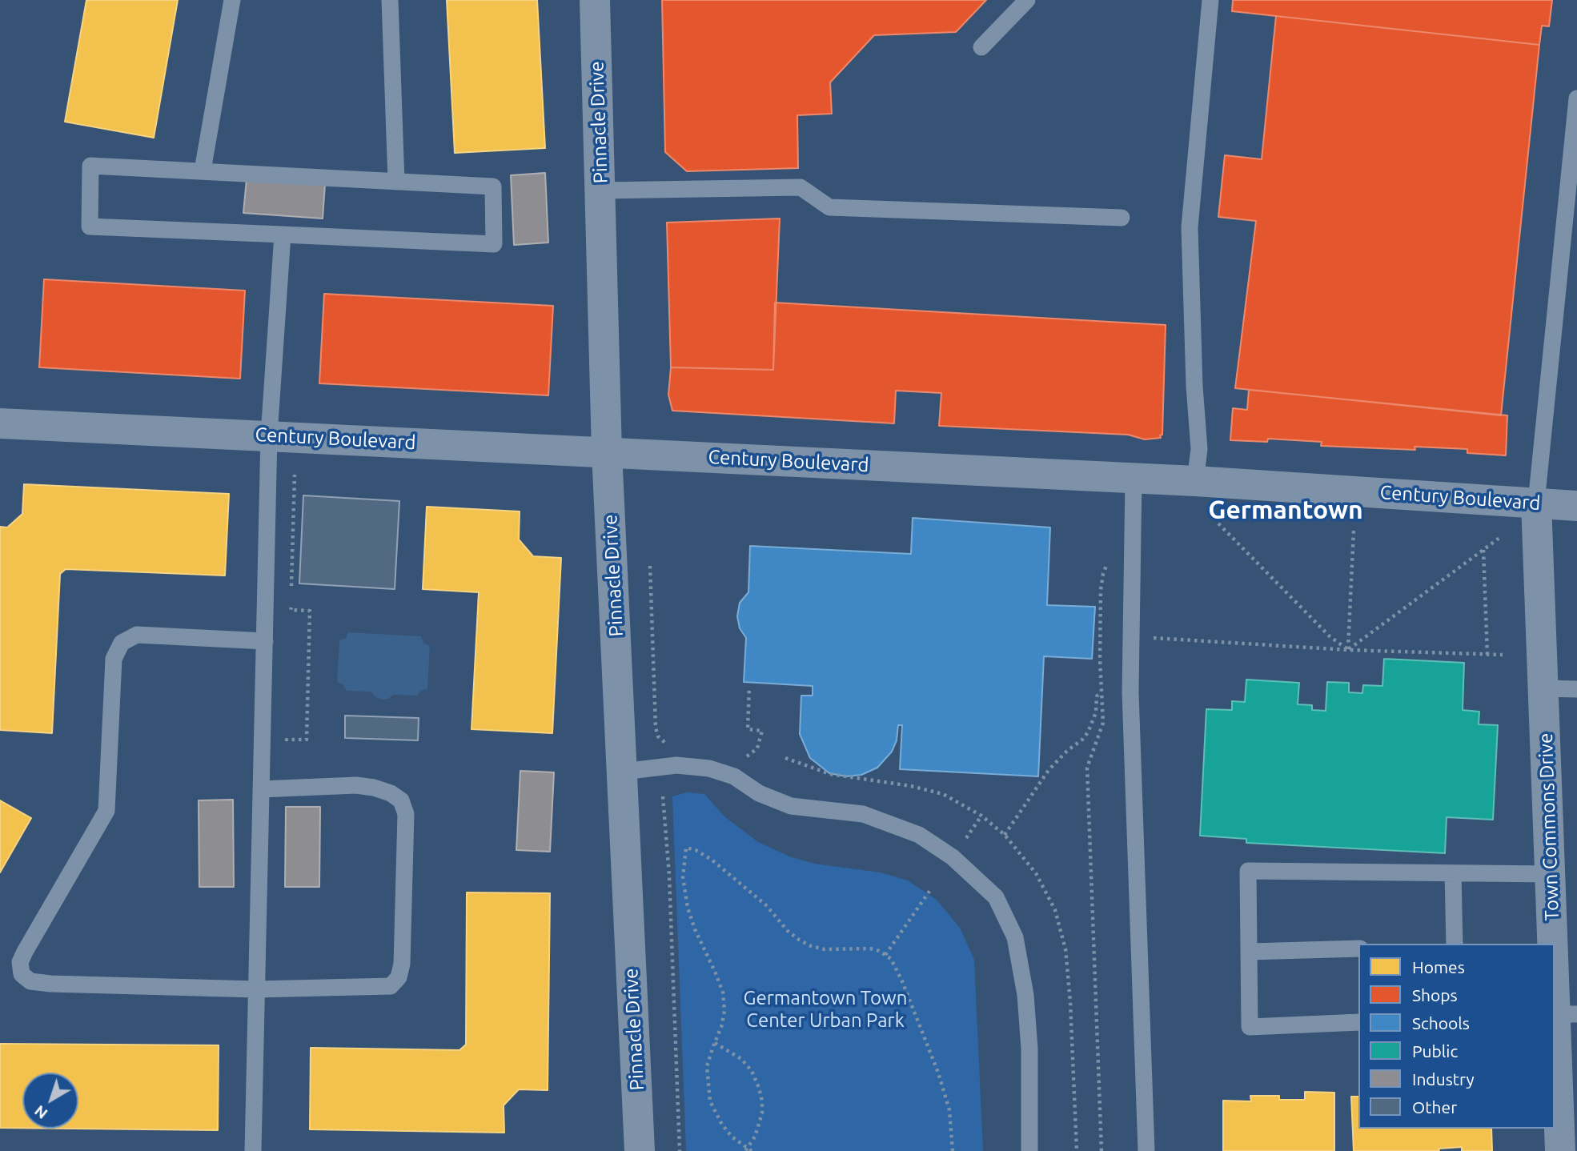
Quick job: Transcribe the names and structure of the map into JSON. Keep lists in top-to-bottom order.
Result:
{
  "streets": {
    "street": ["Pinnacle Drive", "Century Boulevard", "Town Commons Drive"]
  },
  "crossings": [
    ["Pinnacle Drive", "Century Boulevard"],
    ["Century Boulevard", "Town Commons Drive"]
  ],
  "districts": ["Germantown"],
  "parks": ["Germantown Town Center Urban Park"],
  "legend": [
    "Homes",
    "Shops",
    "Schools",
    "Public",
    "Industry",
    "Other"
  ],
  "north": "bottom left"
}
